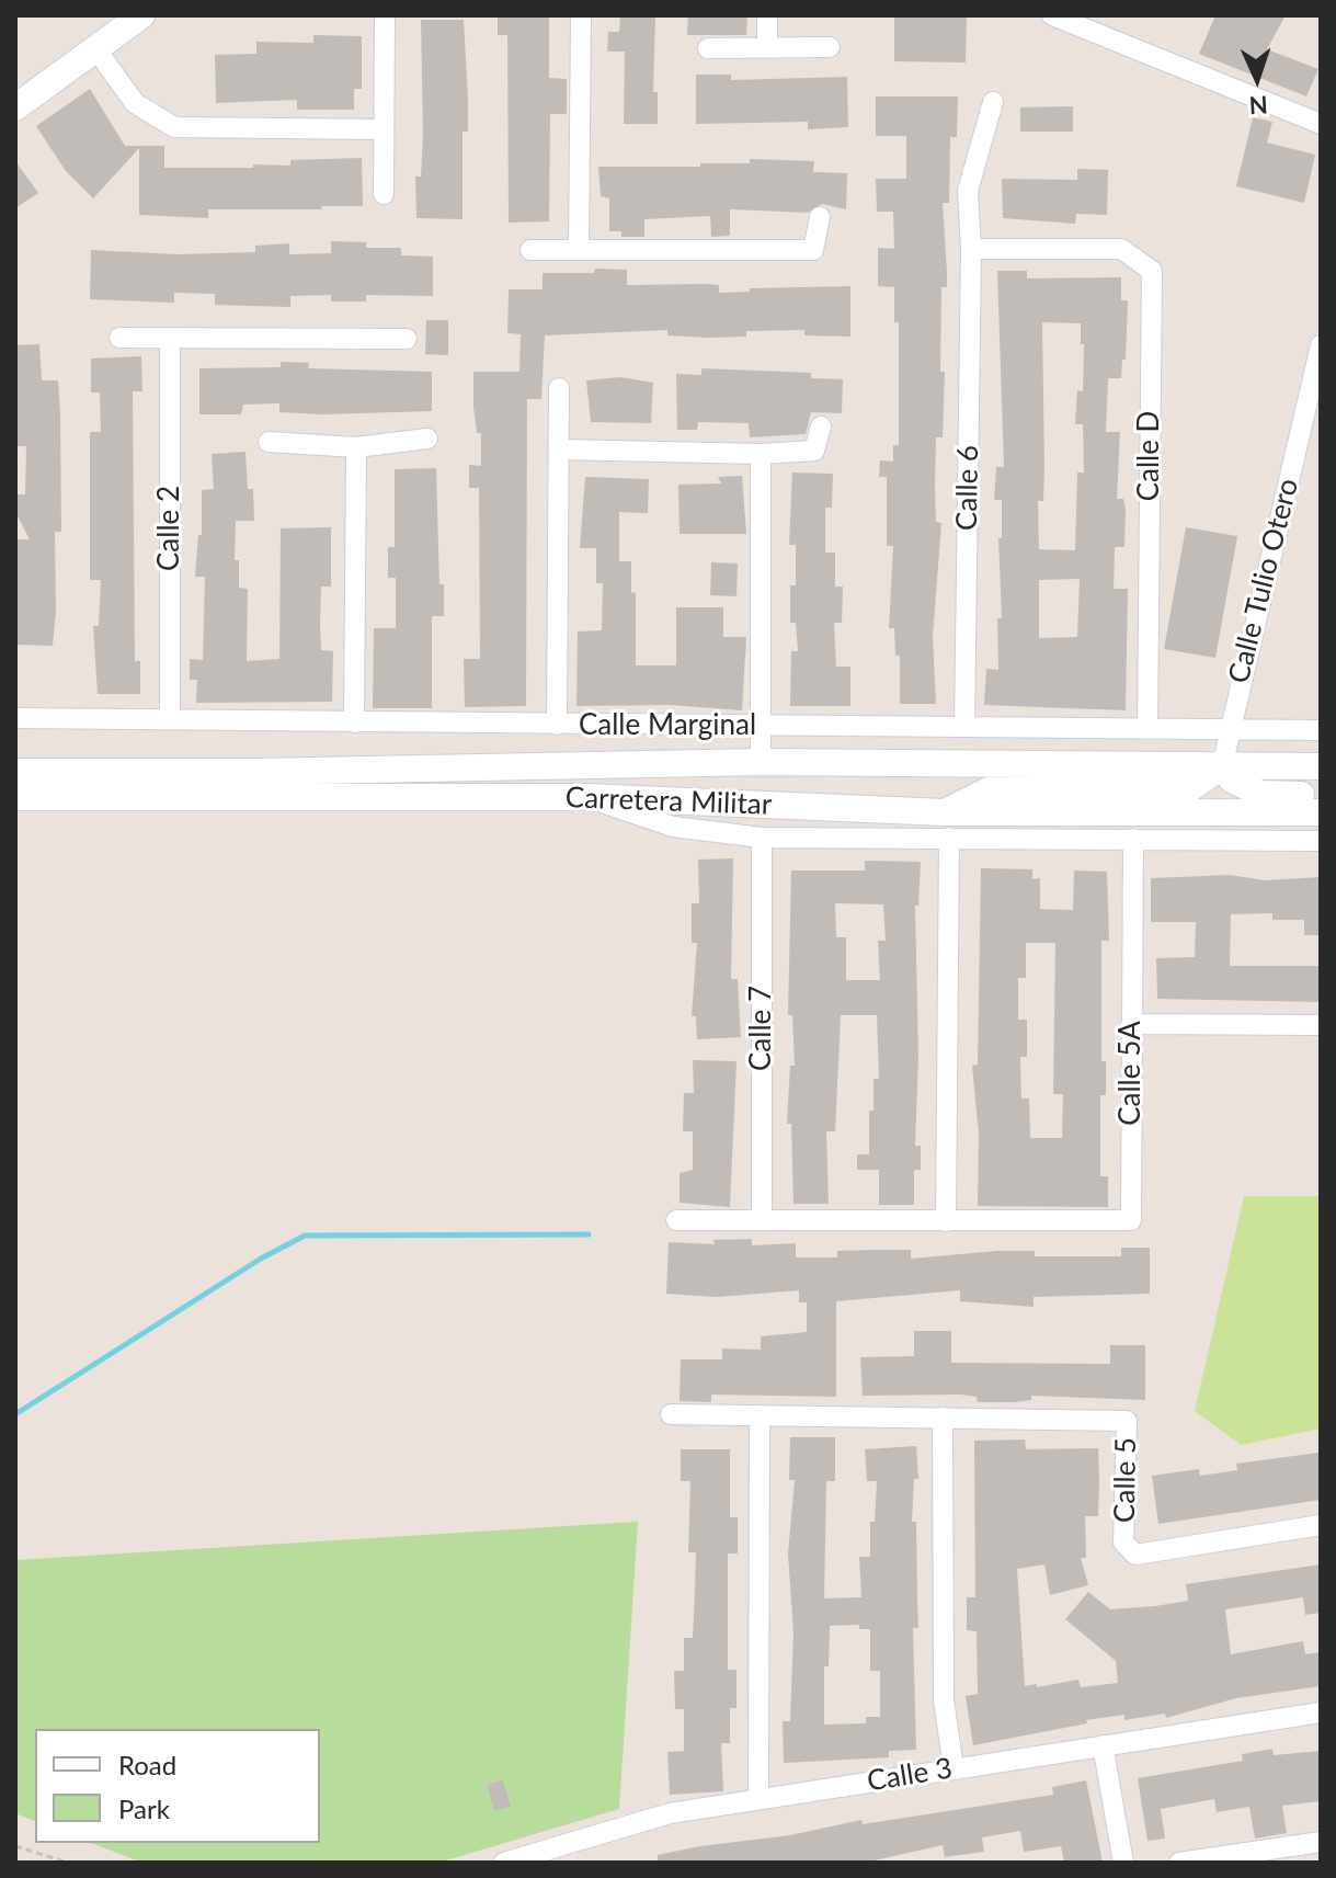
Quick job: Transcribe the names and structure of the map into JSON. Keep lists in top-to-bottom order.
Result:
{
  "streets": {
    "main road": ["Carretera Militar"],
    "street": [
      "Calle D",
      "Calle 6",
      "Calle 2",
      "Calle Tulio Otero",
      "Calle Marginal",
      "Calle 7",
      "Calle 5A",
      "Calle 5",
      "Calle 3"
    ]
  },
  "crossings": [
    ["Calle D", "Calle 6"],
    ["Calle D", "Calle Marginal"],
    ["Calle 6", "Calle Marginal"],
    ["Calle 2", "Calle Marginal"],
    ["Calle Tulio Otero", "Calle Marginal"],
    ["Calle Tulio Otero", "Carretera Militar"]
  ],
  "legend": ["Road", "Park"],
  "north": "bottom"
}
